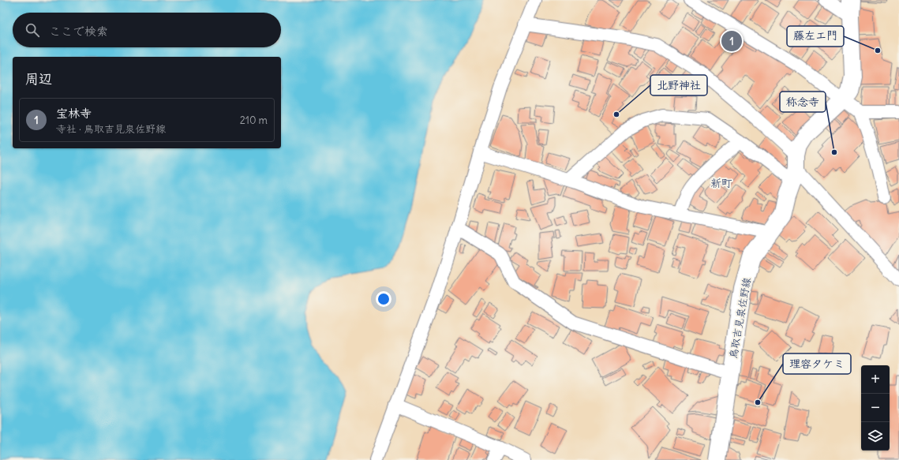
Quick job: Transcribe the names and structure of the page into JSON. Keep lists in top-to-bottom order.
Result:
{
  "streets": {
    "main road": ["鳥取吉見泉佐野線"]
  },
  "districts": ["新町"],
  "places": [
    "藤左エ門",
    "北野神社",
    "称念寺",
    "理容タケミ"
  ],
  "page": {
    "search": "ここで検索",
    "pins": "1",
    "heading": "周辺",
    "list": [
      {
        "mark": "1",
        "name": "宝林寺",
        "note": "寺社 · 鳥取吉見泉佐野線",
        "value": "210 m"
      }
    ],
    "map_buttons": ["+", "−"]
  }
}
